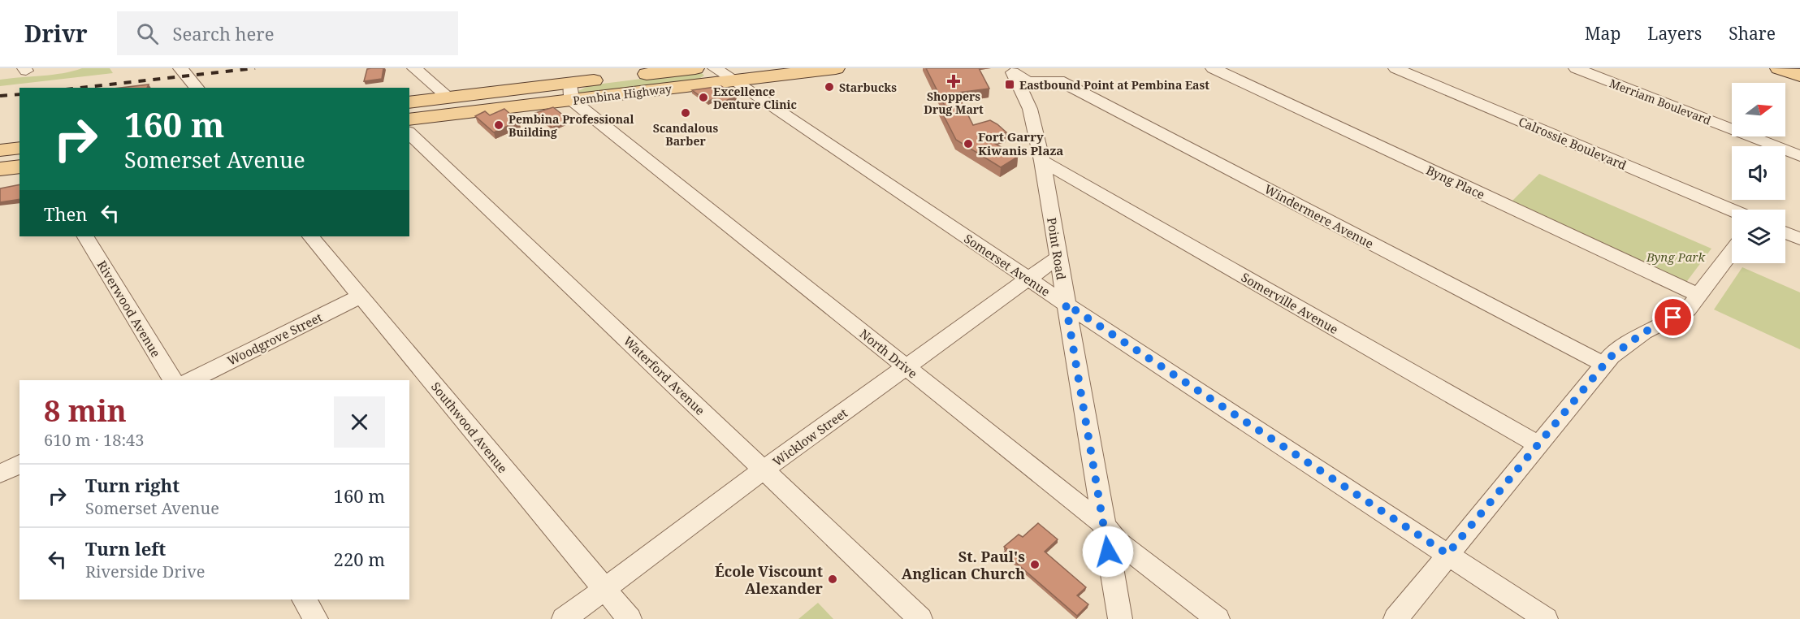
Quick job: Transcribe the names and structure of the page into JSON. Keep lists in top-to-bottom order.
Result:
{
  "streets": {
    "main road": ["Pembina Highway"],
    "street": [
      "Merriam Boulevard",
      "Calrossie Boulevard",
      "Byng Place",
      "Windermere Avenue",
      "Point Road",
      "Somerset Avenue",
      "Somerville Avenue",
      "Riverwood Avenue",
      "Woodgrove Street",
      "North Drive",
      "Waterford Avenue",
      "Southwood Avenue",
      "Wicklow Street"
    ]
  },
  "crossings": [
    ["Pembina Highway", "Somerset Avenue"],
    ["Pembina Highway", "North Drive"],
    ["Windermere Avenue", "Point Road"],
    ["Point Road", "Somerset Avenue"],
    ["Point Road", "Somerville Avenue"],
    ["Point Road", "North Drive"],
    ["Point Road", "Wicklow Street"],
    ["Somerset Avenue", "Wicklow Street"],
    ["Woodgrove Street", "Southwood Avenue"],
    ["North Drive", "Wicklow Street"],
    ["Waterford Avenue", "Wicklow Street"],
    ["Southwood Avenue", "Wicklow Street"]
  ],
  "parks": ["Byng Park"],
  "places": {
    "health": ["Shoppers Drug Mart"],
    "transit": ["Eastbound Point at Pembina East"],
    "other": [
      "Starbucks",
      "Excellence Denture Clinic",
      "Scandalous Barber",
      "Pembina Professional Building",
      "Fort Garry Kiwanis Plaza",
      "St. Paul's Anglican Church",
      "École Viscount Alexander"
    ]
  },
  "north": "right",
  "page": {
    "header": "Drivr",
    "search": "Search here",
    "nav": ["Map", "Layers", "Share"],
    "turn": ["160 m", "Somerset Avenue"],
    "then": "Then",
    "heading": ["8 min", "610 m · 18:43"],
    "list": [
      {
        "name": "Turn right",
        "note": "Somerset Avenue",
        "value": "160 m"
      },
      {
        "name": "Turn left",
        "note": "Riverside Drive",
        "value": "220 m"
      }
    ]
  }
}
